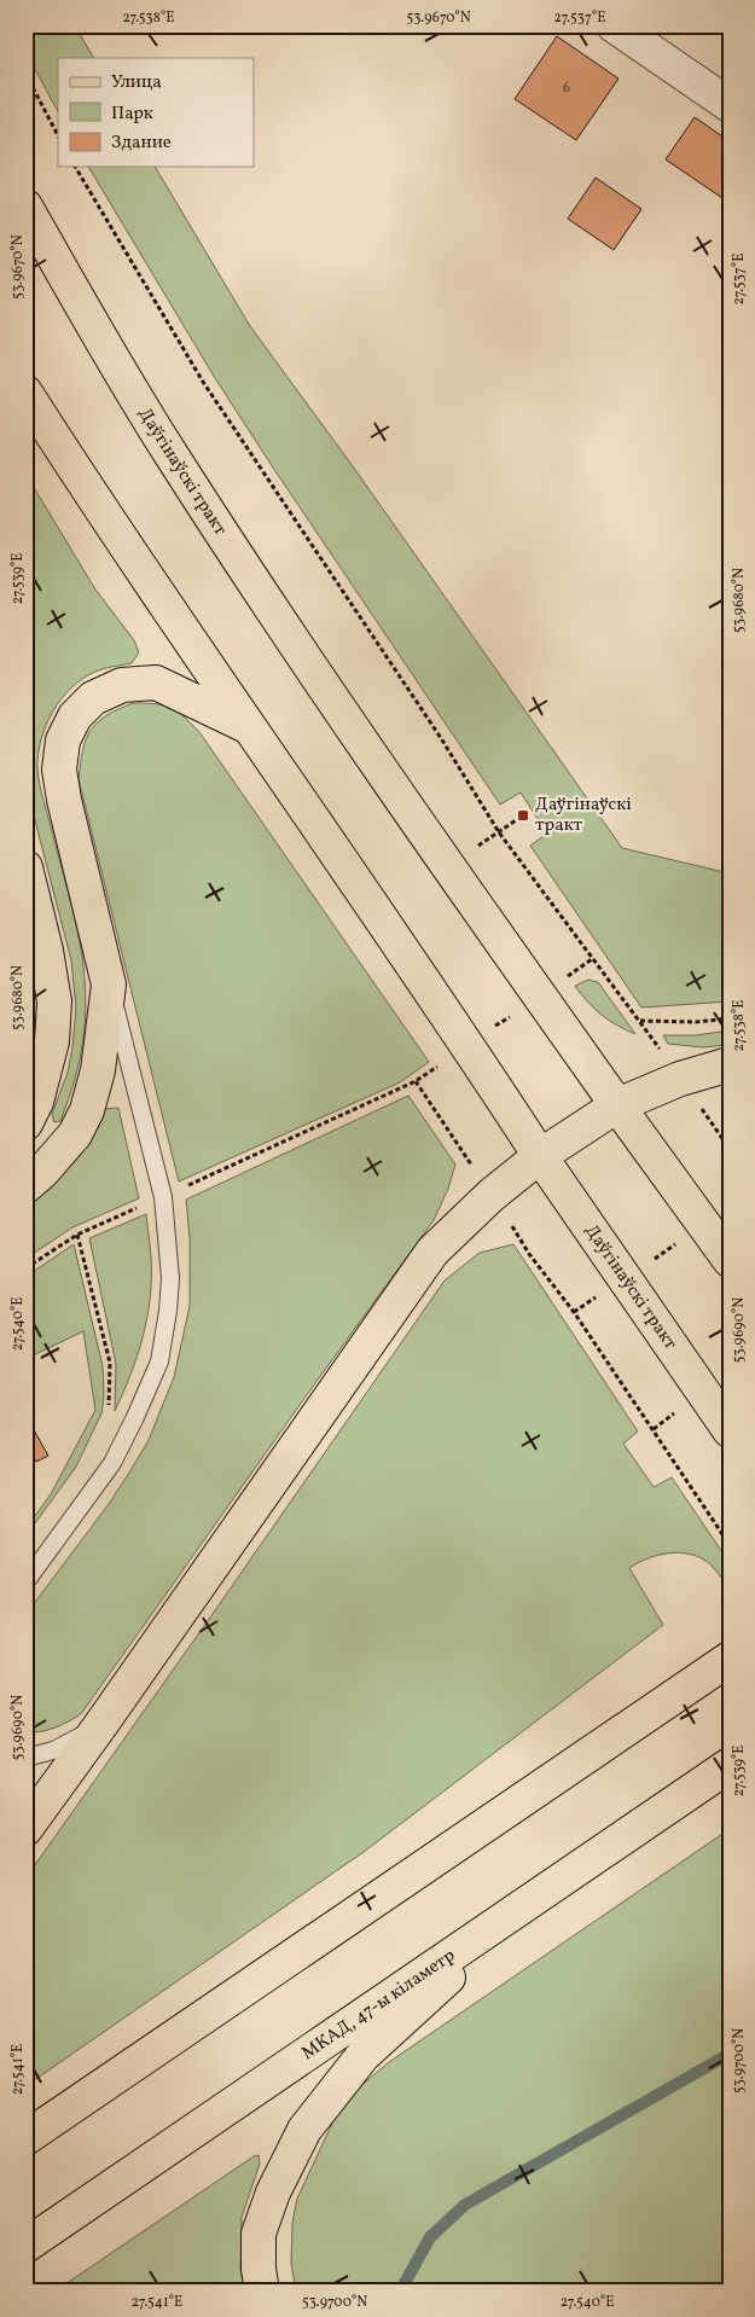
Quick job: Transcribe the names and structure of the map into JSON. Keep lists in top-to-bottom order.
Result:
{
  "streets": {
    "main road": ["Даўгінаўскі тракт", "МКАД, 47-ы кіламетр"]
  },
  "places": {
    "transit": ["Даўгінаўскі тракт"]
  },
  "house_numbers": ["6"],
  "legend": ["Улица", "Парк", "Здание"],
  "coordinates": [
    "27.538°E",
    "53.9670°N",
    "27.537°E",
    "27.539°E",
    "53.9680°N",
    "27.540°E",
    "53.9690°N",
    "53.9700°N",
    "27.541°E"
  ]
}
